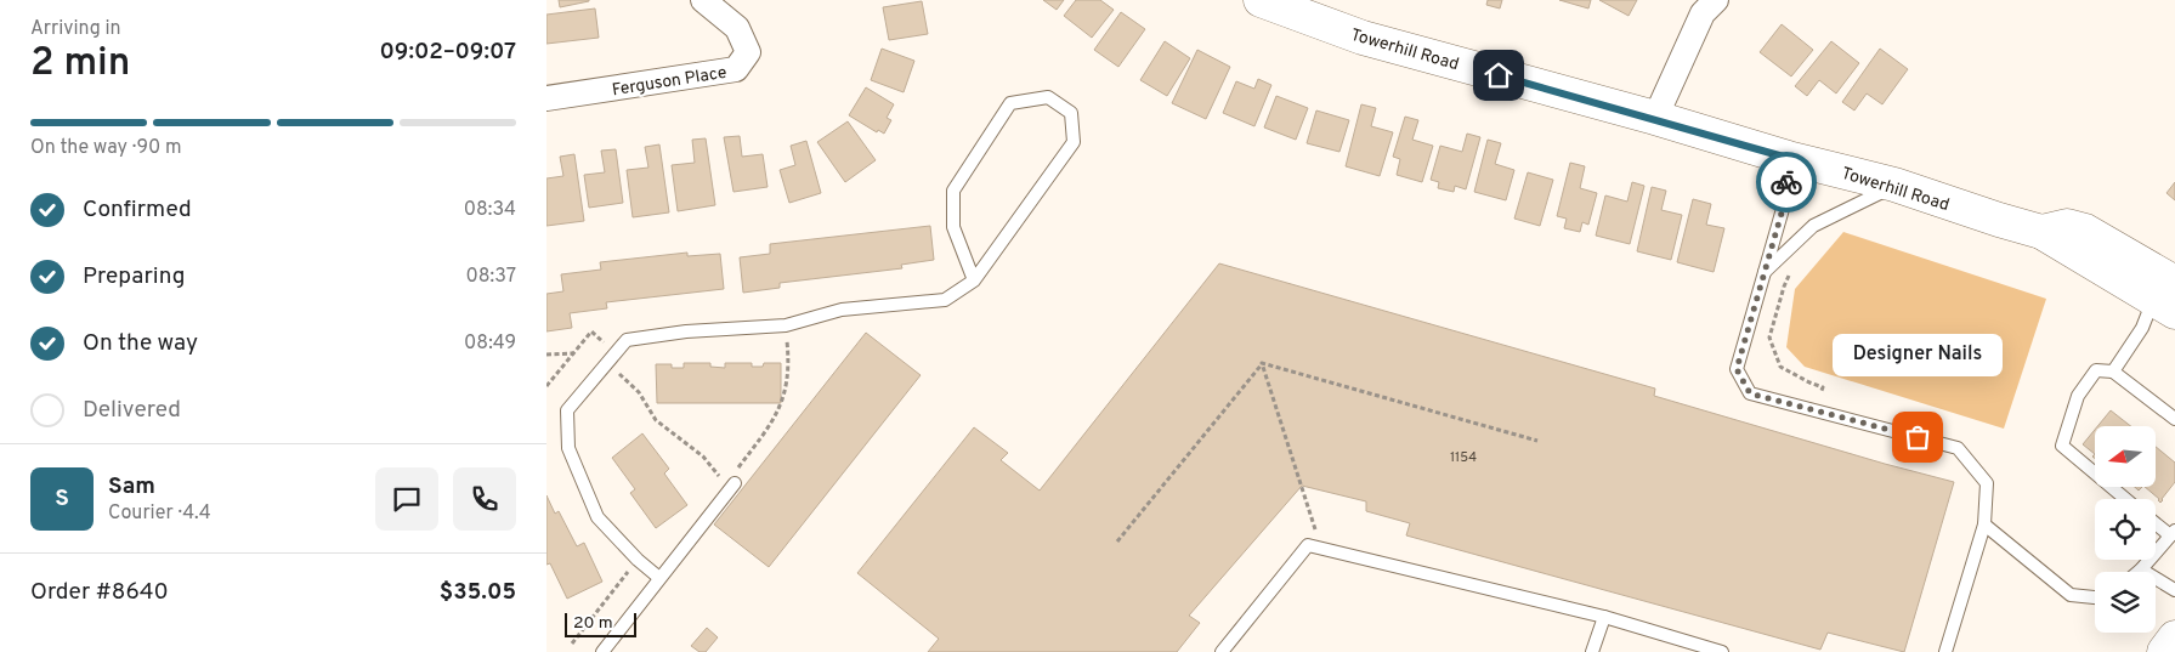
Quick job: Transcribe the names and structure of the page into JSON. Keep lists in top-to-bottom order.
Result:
{
  "streets": {
    "street": ["Towerhill Road", "Ferguson Place"]
  },
  "places": ["Designer Nails"],
  "house_numbers": ["1154"],
  "scale_bar": "20 m",
  "north": "left",
  "page": {
    "heading": ["2 min", "Arriving in", "09:02–09:07"],
    "panel": [
      "Sam",
      "Courier · 4.4",
      "Order #8640",
      "$35.05"
    ],
    "bar": "On the way · 90 m",
    "list": [
      ["Confirmed", "08:34"],
      ["Preparing", "08:37"],
      ["On the way", "08:49"],
      "Delivered"
    ],
    "bubble": "Designer Nails",
    "round": "S",
    "scale": "20 m"
  }
}
